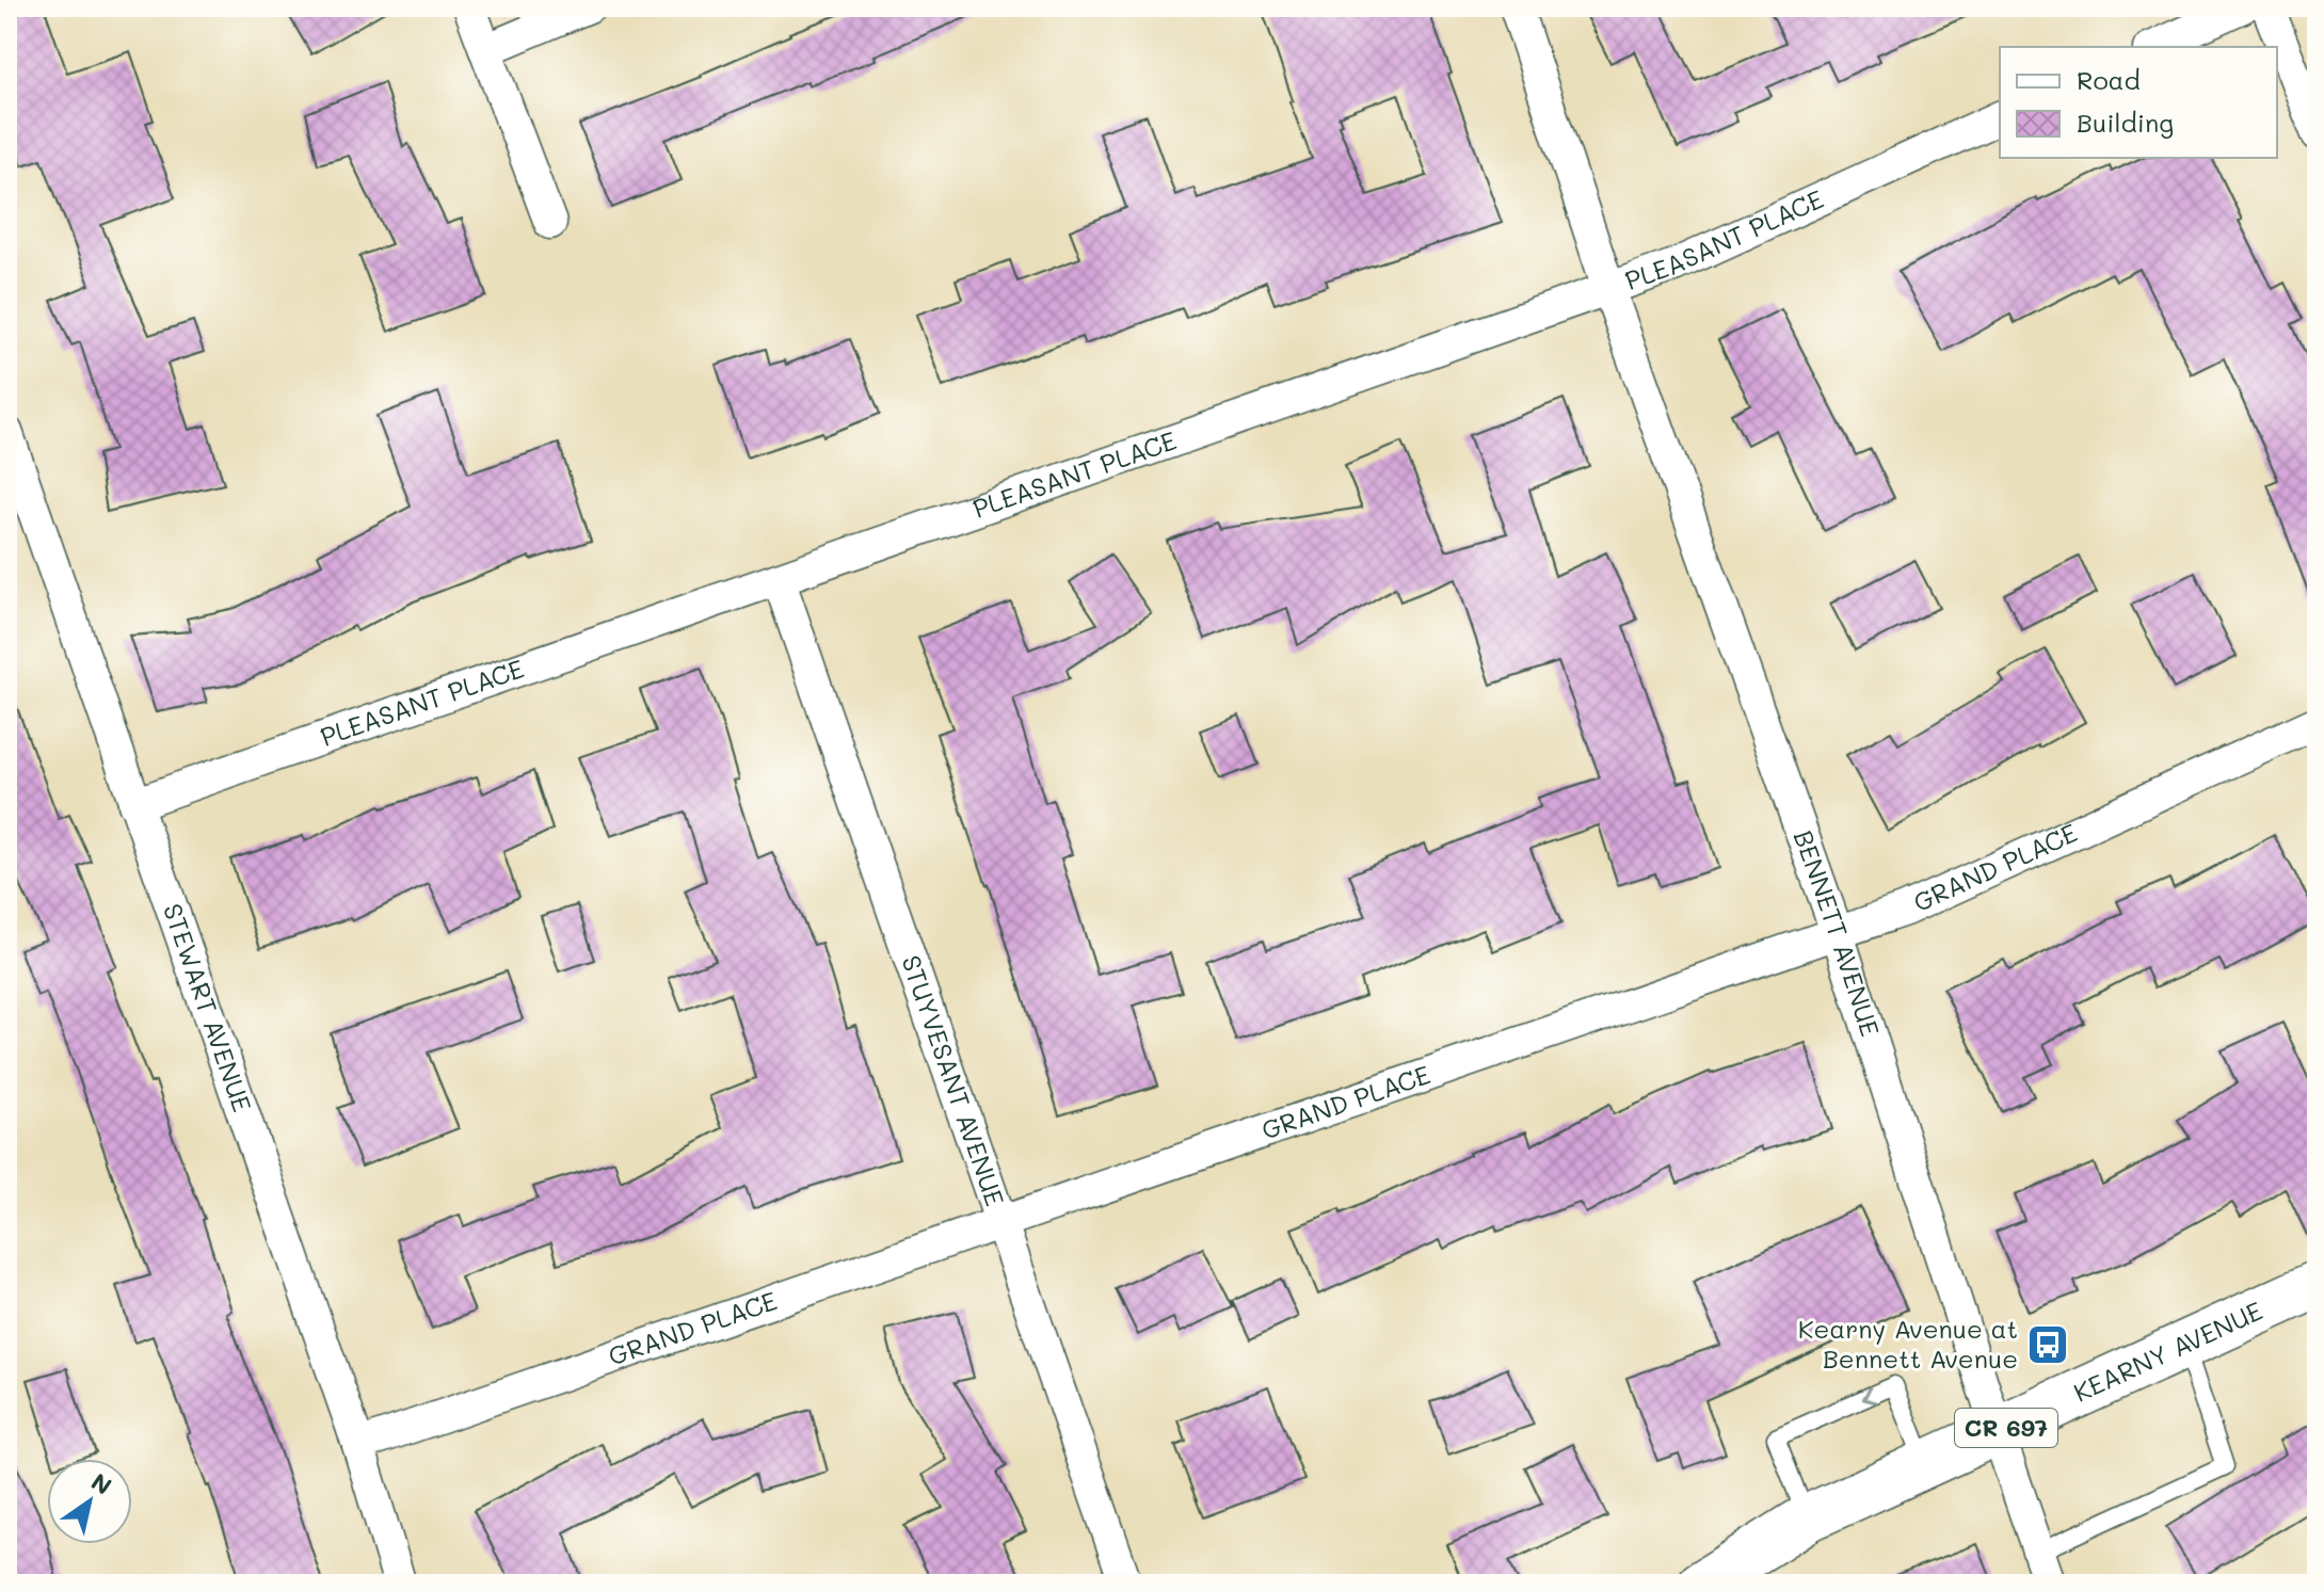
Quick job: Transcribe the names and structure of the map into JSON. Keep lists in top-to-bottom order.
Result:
{
  "streets": {
    "main road": ["KEARNY AVENUE", "CR 697"],
    "street": [
      "PLEASANT PLACE",
      "GRAND PLACE",
      "BENNETT AVENUE",
      "STEWART AVENUE",
      "STUYVESANT AVENUE"
    ]
  },
  "crossings": [
    ["PLEASANT PLACE", "BENNETT AVENUE"],
    ["PLEASANT PLACE", "STEWART AVENUE"],
    ["PLEASANT PLACE", "STUYVESANT AVENUE"],
    ["GRAND PLACE", "BENNETT AVENUE"],
    ["GRAND PLACE", "STEWART AVENUE"],
    ["GRAND PLACE", "STUYVESANT AVENUE"],
    ["BENNETT AVENUE", "KEARNY AVENUE"]
  ],
  "places": {
    "bus stop": ["Kearny Avenue at Bennett Avenue"]
  },
  "legend": ["Road", "Building"],
  "north": "top right"
}
